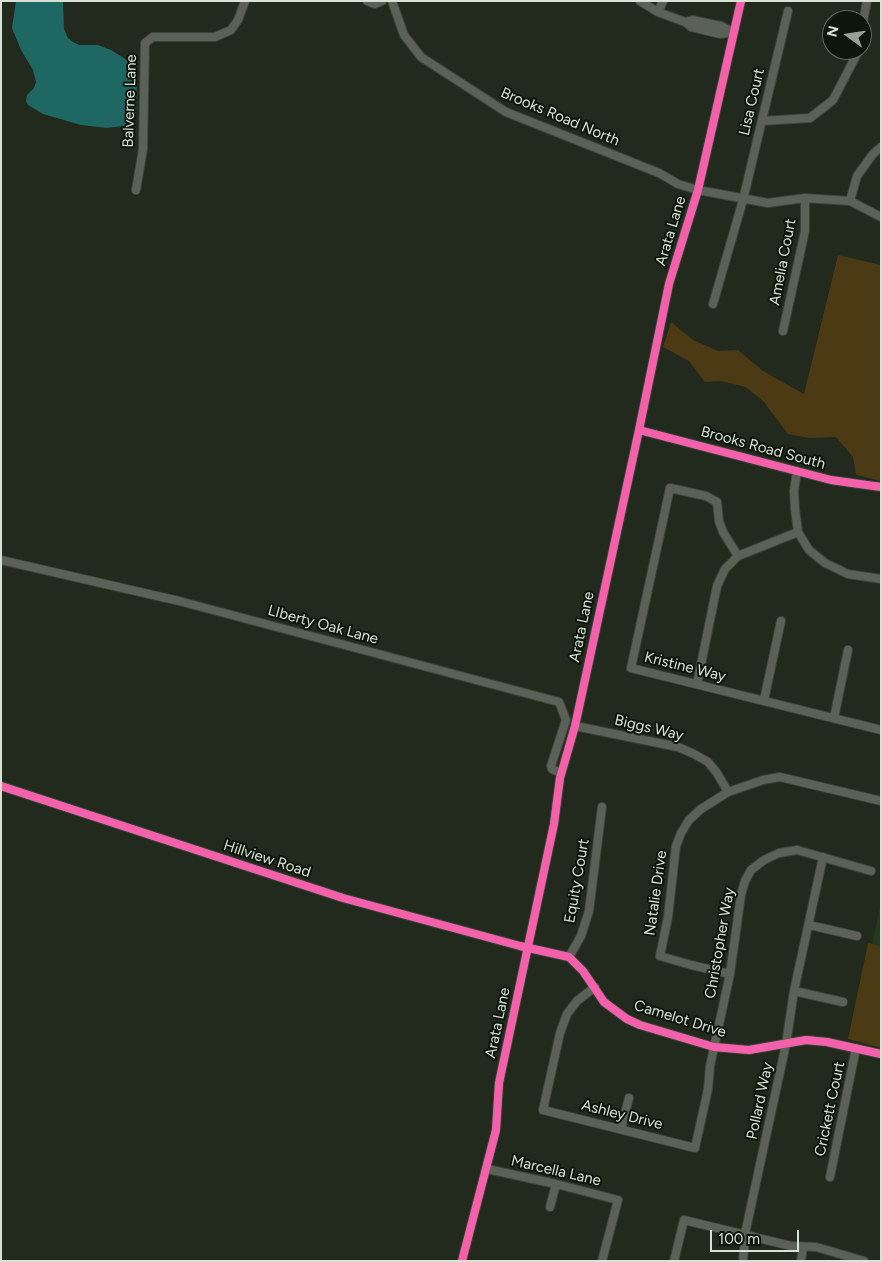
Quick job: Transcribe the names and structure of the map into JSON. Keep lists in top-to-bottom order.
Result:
{
  "streets": {
    "street": [
      "Balverne Lane",
      "Lisa Court",
      "Brooks Road North",
      "Arata Lane",
      "Amelia Court",
      "Brooks Road South",
      "LIberty Oak Lane",
      "Kristine Way",
      "Biggs Way",
      "Hillview Road",
      "Equity Court",
      "Natalie Drive",
      "Christopher Way",
      "Camelot Drive",
      "Pollard Way",
      "Crickett Court",
      "Ashley Drive",
      "Marcella Lane"
    ]
  },
  "crossings": [
    ["Lisa Court", "Brooks Road North"],
    ["Brooks Road North", "Arata Lane"],
    ["Brooks Road North", "Amelia Court"],
    ["Arata Lane", "Brooks Road South"],
    ["Arata Lane", "LIberty Oak Lane"],
    ["Arata Lane", "Biggs Way"],
    ["Arata Lane", "Hillview Road"],
    ["Arata Lane", "Marcella Lane"],
    ["Biggs Way", "Natalie Drive"],
    ["Equity Court", "Camelot Drive"],
    ["Natalie Drive", "Christopher Way"],
    ["Christopher Way", "Camelot Drive"],
    ["Christopher Way", "Pollard Way"],
    ["Christopher Way", "Ashley Drive"],
    ["Camelot Drive", "Pollard Way"],
    ["Camelot Drive", "Crickett Court"],
    ["Camelot Drive", "Ashley Drive"]
  ],
  "scale_bar": "100 m",
  "north": "left"
}
